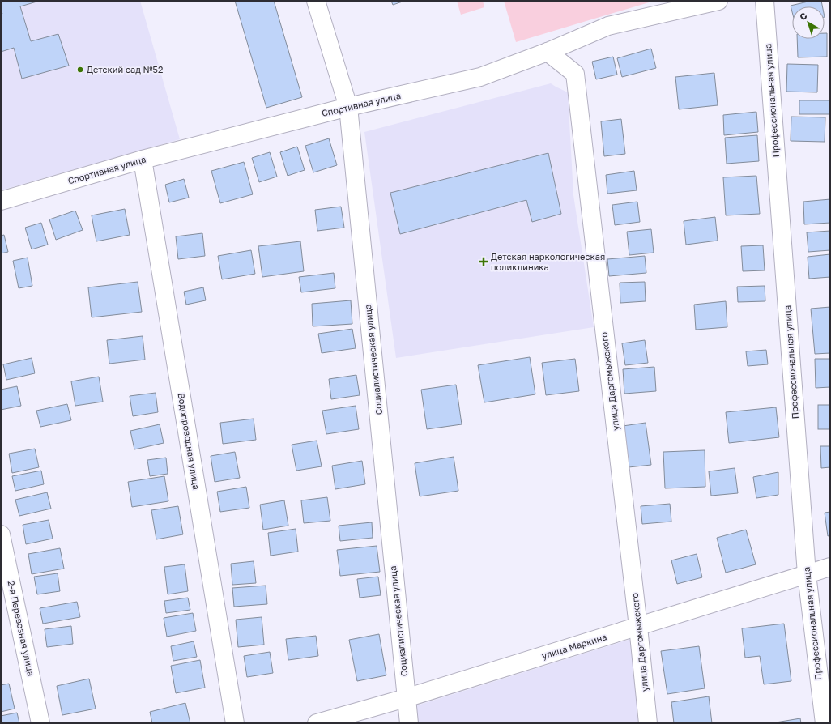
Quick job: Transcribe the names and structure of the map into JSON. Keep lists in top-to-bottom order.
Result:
{
  "streets": {
    "street": [
      "Профессиональная улица",
      "Спортивная улица",
      "Социалистическая улица",
      "улица Даргомыжского",
      "Водопроводная улица",
      "2-я Перевозная улица",
      "улица Маркина"
    ]
  },
  "crossings": [
    ["Профессиональная улица", "улица Маркина"],
    ["Спортивная улица", "Социалистическая улица"],
    ["Спортивная улица", "улица Даргомыжского"],
    ["Спортивная улица", "Водопроводная улица"],
    ["Социалистическая улица", "улица Маркина"],
    ["улица Даргомыжского", "улица Маркина"]
  ],
  "places": {
    "other": ["Детский сад №52"],
    "health": ["Детская наркологическая поликлиника"]
  },
  "north": "top left"
}
